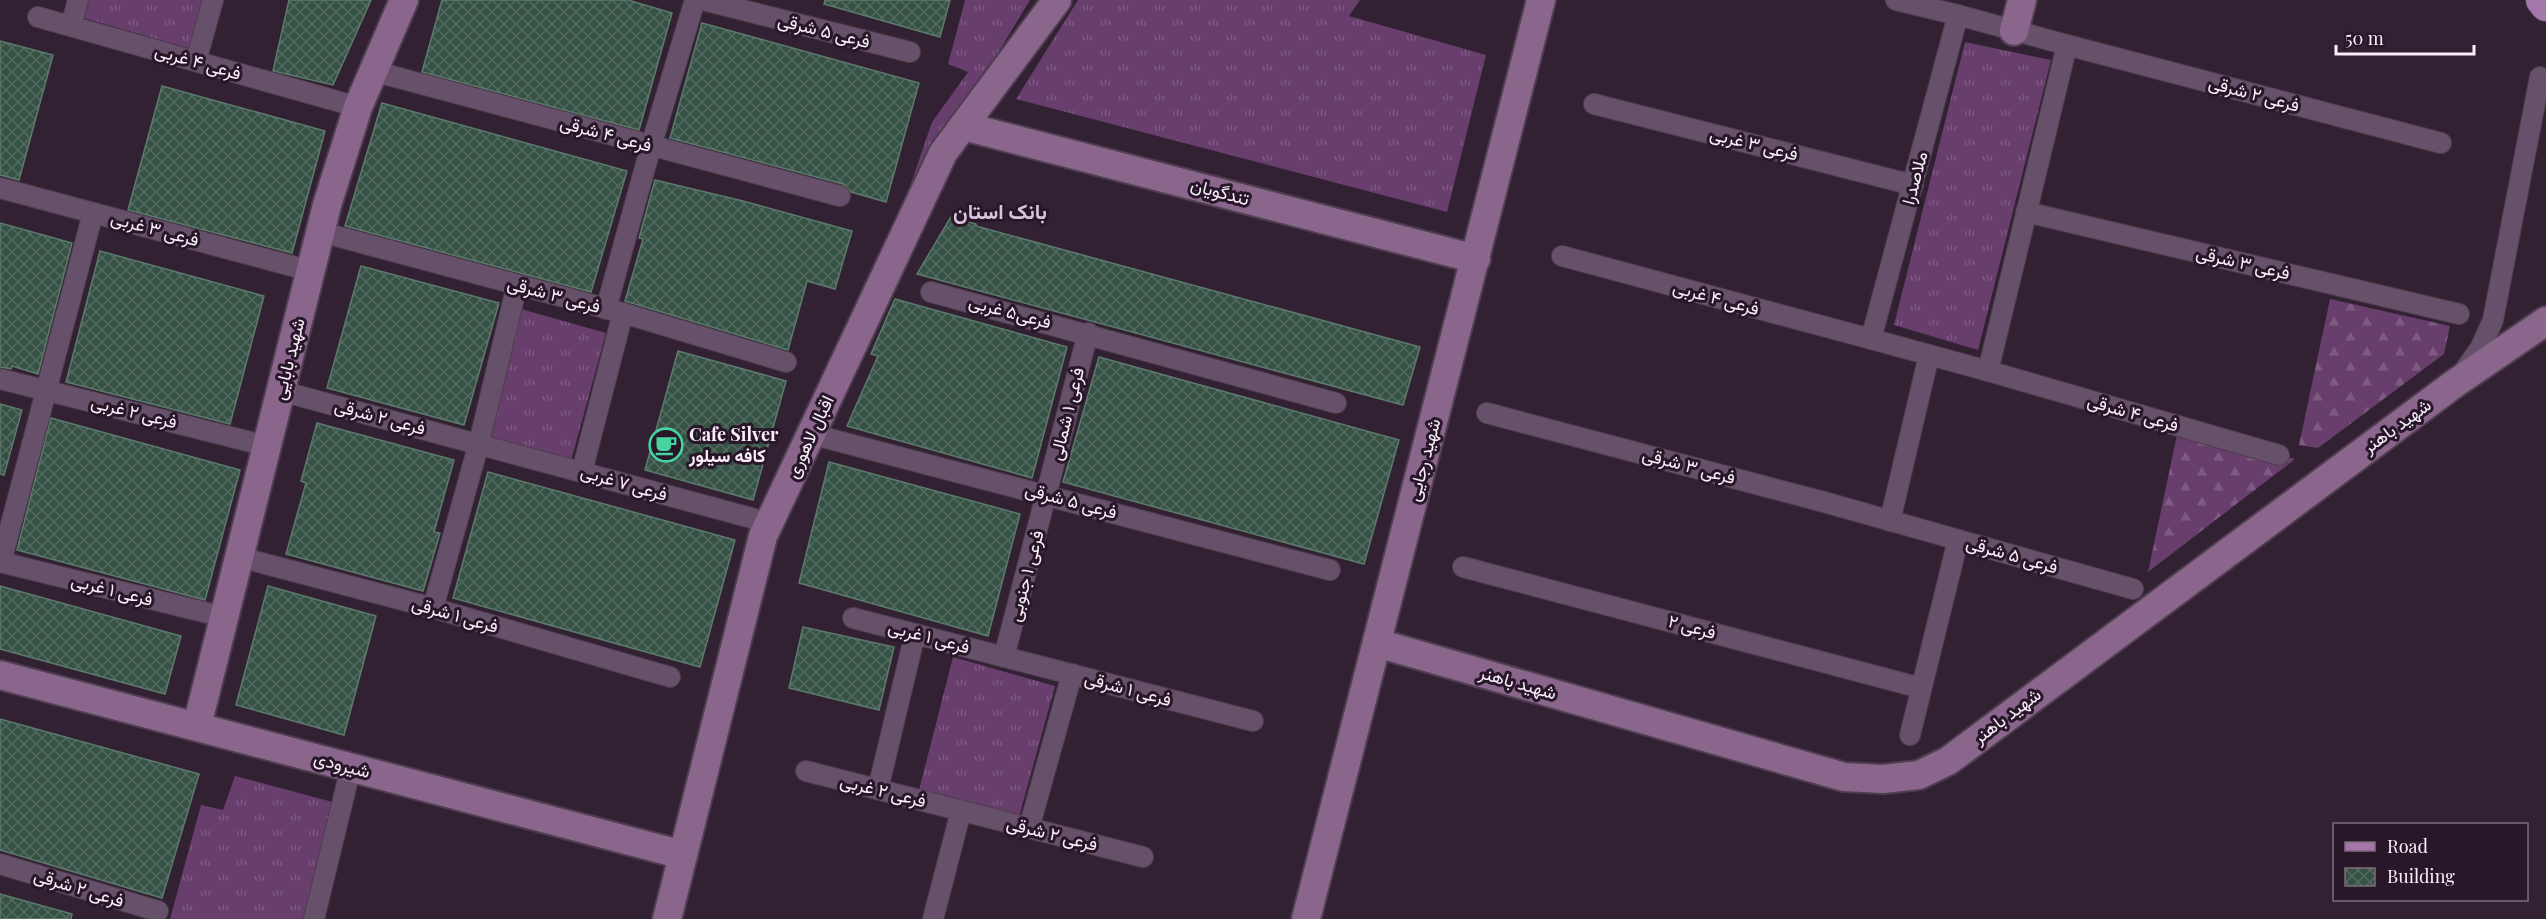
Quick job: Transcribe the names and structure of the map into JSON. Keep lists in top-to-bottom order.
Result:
{
  "streets": {
    "street": [
      "فرعی ۵ شرقی",
      "فرعی ۴ غربی",
      "فرعی ۲ شرقی",
      "فرعی ۴ شرقی",
      "فرعی ۳ غربی",
      "ملاصدرا",
      "تندگویان",
      "فرعی ۳ شرقی",
      "فرعی۵ غربی",
      "شهید بابایی",
      "فرعی ۲ غربی",
      "فرعی ۱ شمالی",
      "شهید باهنر",
      "اقبال لاهوری",
      "شهید رجایی",
      "فرعی ۷ غربی",
      "فرعی ۱ جنوبی",
      "فرعی ۱ غربی",
      "فرعی ۱ شرقی",
      "فرعی ۲",
      "شیرودی"
    ]
  },
  "crossings": [
    ["فرعی ۵ شرقی", "فرعی ۳ شرقی"],
    ["فرعی ۵ شرقی", "فرعی ۱ شمالی"],
    ["فرعی ۵ شرقی", "اقبال لاهوری"],
    ["فرعی ۵ شرقی", "فرعی ۱ جنوبی"],
    ["فرعی ۴ غربی", "ملاصدرا"],
    ["فرعی ۴ غربی", "شهید بابایی"],
    ["فرعی ۲ شرقی", "شهید بابایی"],
    ["فرعی ۲ شرقی", "فرعی ۲ غربی"],
    ["فرعی ۲ شرقی", "فرعی ۷ غربی"],
    ["فرعی ۴ شرقی", "شهید بابایی"],
    ["فرعی ۳ غربی", "ملاصدرا"],
    ["فرعی ۳ غربی", "شهید بابایی"],
    ["تندگویان", "اقبال لاهوری"],
    ["تندگویان", "شهید رجایی"],
    ["فرعی ۳ شرقی", "شهید بابایی"],
    ["فرعی۵ غربی", "فرعی ۱ شمالی"],
    ["شهید بابایی", "فرعی ۲ غربی"],
    ["شهید بابایی", "فرعی ۱ غربی"],
    ["شهید بابایی", "فرعی ۱ شرقی"],
    ["شهید بابایی", "شیرودی"],
    ["فرعی ۱ شمالی", "فرعی ۱ جنوبی"],
    ["شهید باهنر", "شهید رجایی"],
    ["اقبال لاهوری", "فرعی ۷ غربی"],
    ["اقبال لاهوری", "شیرودی"],
    ["فرعی ۱ جنوبی", "فرعی ۱ غربی"],
    ["فرعی ۱ جنوبی", "فرعی ۱ شرقی"],
    ["فرعی ۱ غربی", "فرعی ۱ شرقی"]
  ],
  "districts": ["بانک استان"],
  "places": {
    "cafe": ["Cafe Silver کافه سیلور"]
  },
  "legend": ["Road", "Building"],
  "scale_bar": "50 m"
}
